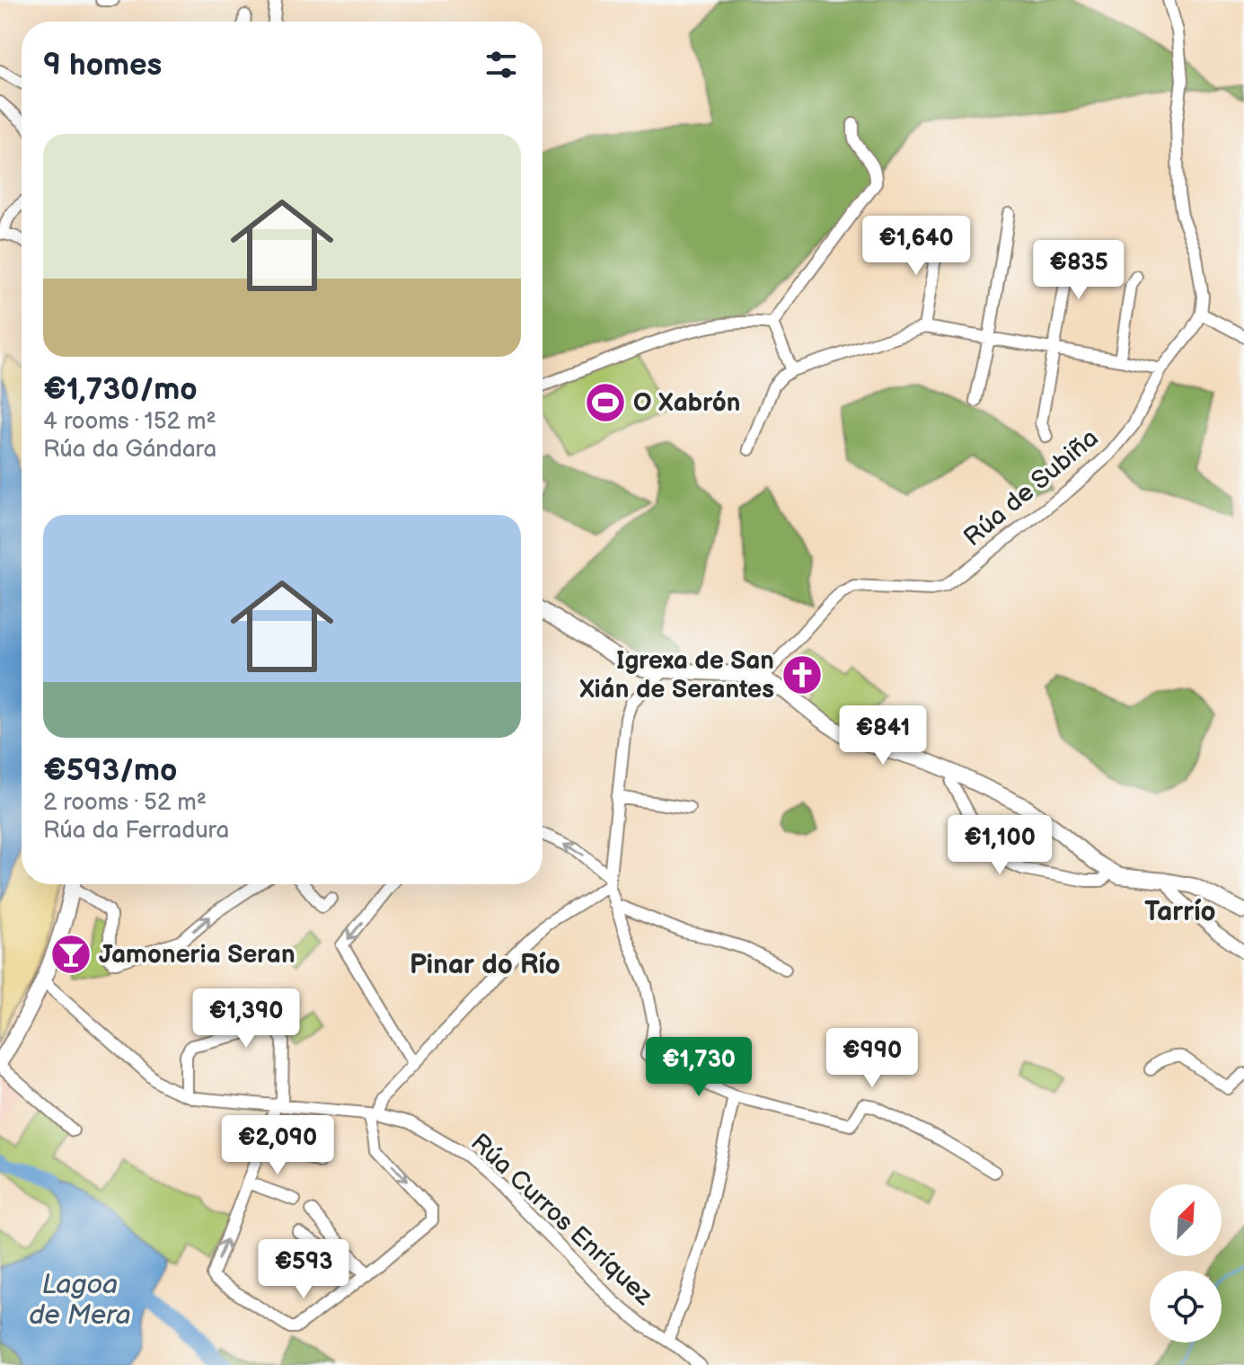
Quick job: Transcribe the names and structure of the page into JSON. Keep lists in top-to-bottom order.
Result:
{
  "streets": {
    "street": ["Rúa de Subiña", "Rúa Curros Enríquez"]
  },
  "districts": ["Tarrío", "Pinar do Río"],
  "water": ["Lagoa de Mera"],
  "places": {
    "sports": ["O Xabrón"],
    "church": ["Igrexa de San Xián de Serantes"],
    "bar": ["Jamoneria Seran"]
  },
  "north": "top right",
  "page": {
    "heading": "9 homes",
    "list": [
      {
        "name": "€1,730/mo",
        "note": "4 rooms · 152 m² · Rúa da Gándara"
      },
      {
        "name": "€593/mo",
        "note": "2 rooms · 52 m² · Rúa da Ferradura"
      }
    ],
    "price": [
      "€1,640",
      "€835",
      "€841",
      "€1,100",
      "€1,390",
      "€990",
      "€1,730",
      "€2,090",
      "€593"
    ]
  }
}
